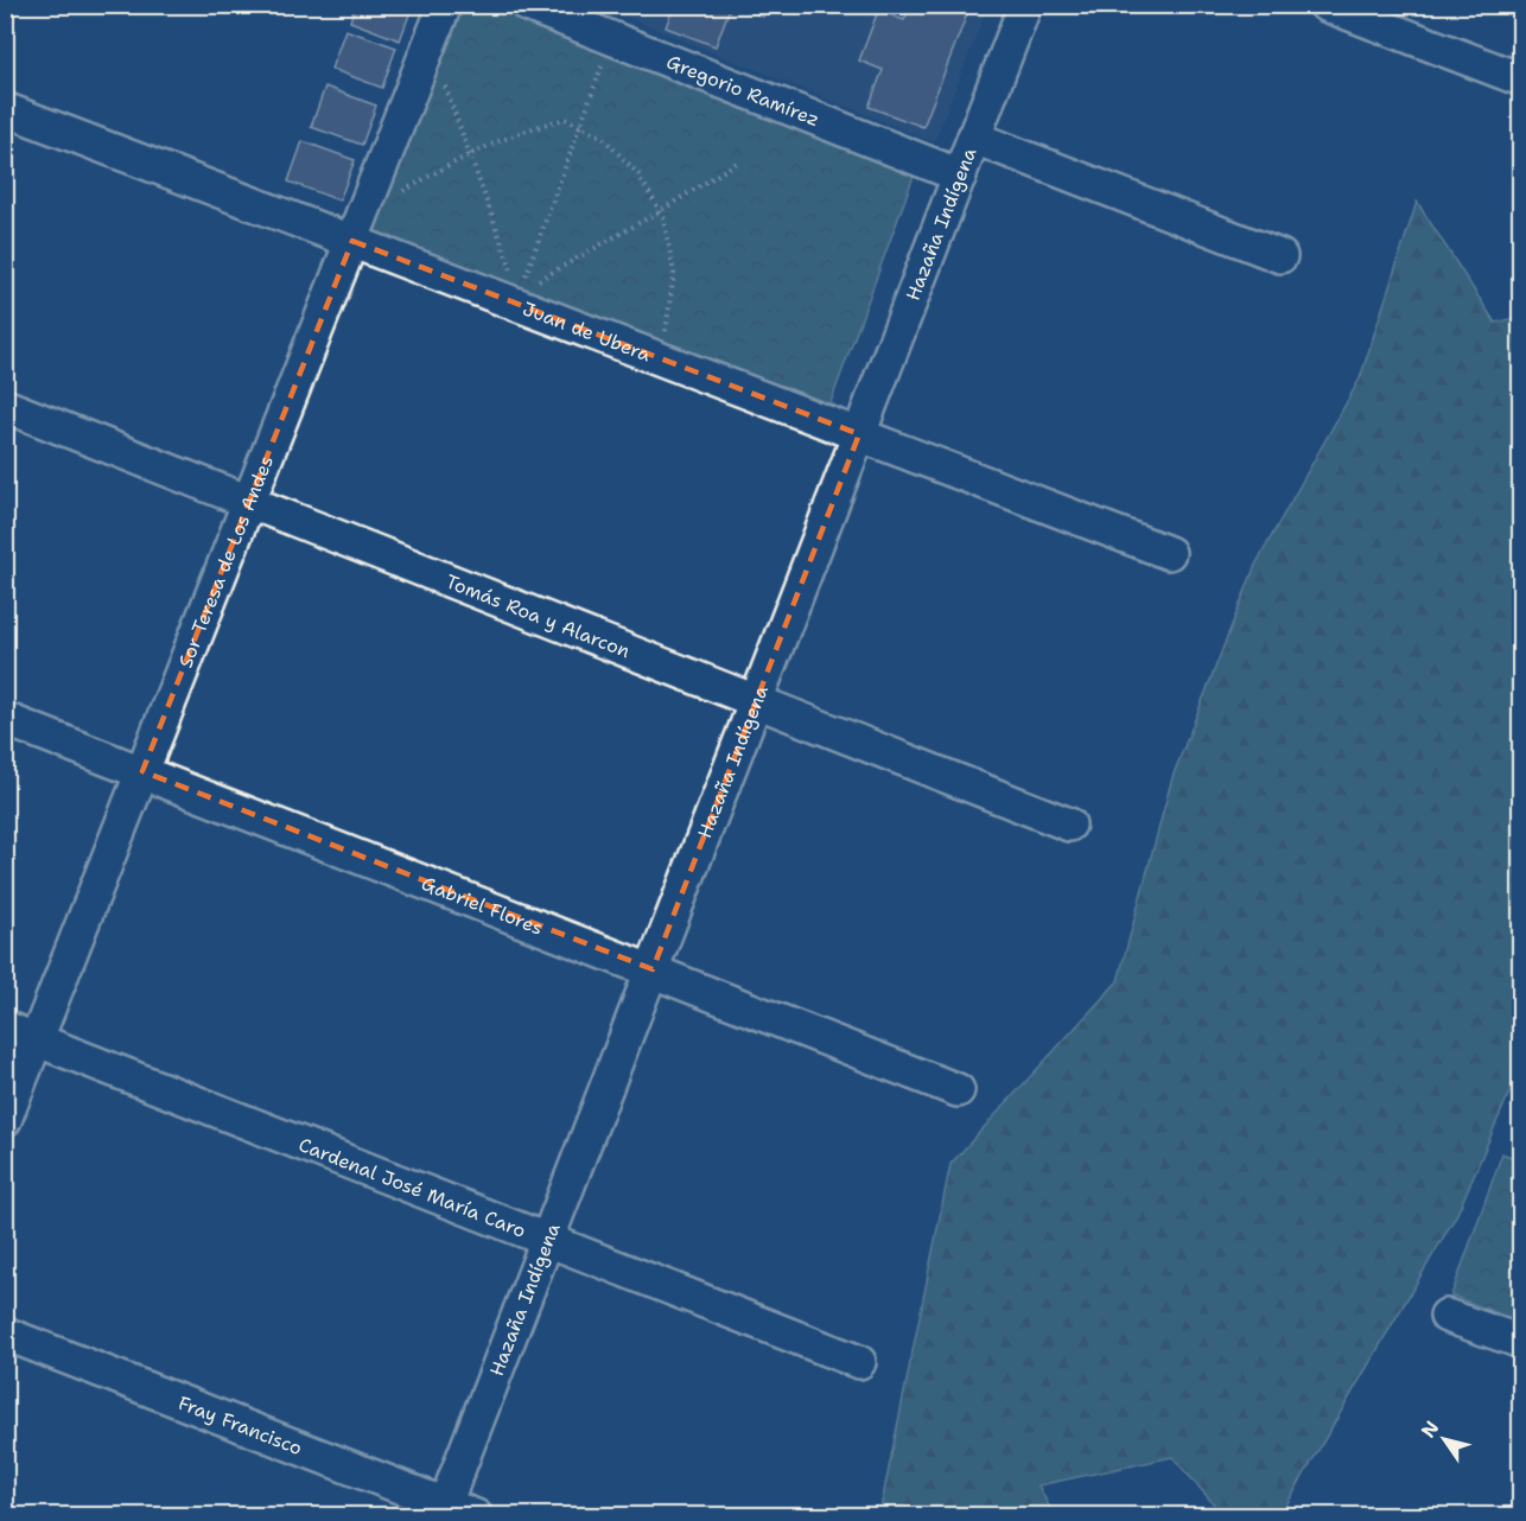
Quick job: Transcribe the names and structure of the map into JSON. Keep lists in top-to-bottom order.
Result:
{
  "streets": {
    "street": [
      "Gregorio Ramírez",
      "Hazaña Indígena",
      "Juan de Ubera",
      "Sor Teresa de Los Andes",
      "Tomás Roa y Alarcon",
      "Gabriel Flores",
      "Cardenal José María Caro",
      "Fray Francisco"
    ]
  },
  "crossings": [
    ["Gregorio Ramírez", "Hazaña Indígena"],
    ["Hazaña Indígena", "Juan de Ubera"],
    ["Hazaña Indígena", "Tomás Roa y Alarcon"],
    ["Hazaña Indígena", "Gabriel Flores"],
    ["Hazaña Indígena", "Cardenal José María Caro"],
    ["Hazaña Indígena", "Fray Francisco"],
    ["Juan de Ubera", "Sor Teresa de Los Andes"],
    ["Sor Teresa de Los Andes", "Tomás Roa y Alarcon"],
    ["Sor Teresa de Los Andes", "Gabriel Flores"],
    ["Sor Teresa de Los Andes", "Cardenal José María Caro"]
  ],
  "north": "top left"
}
